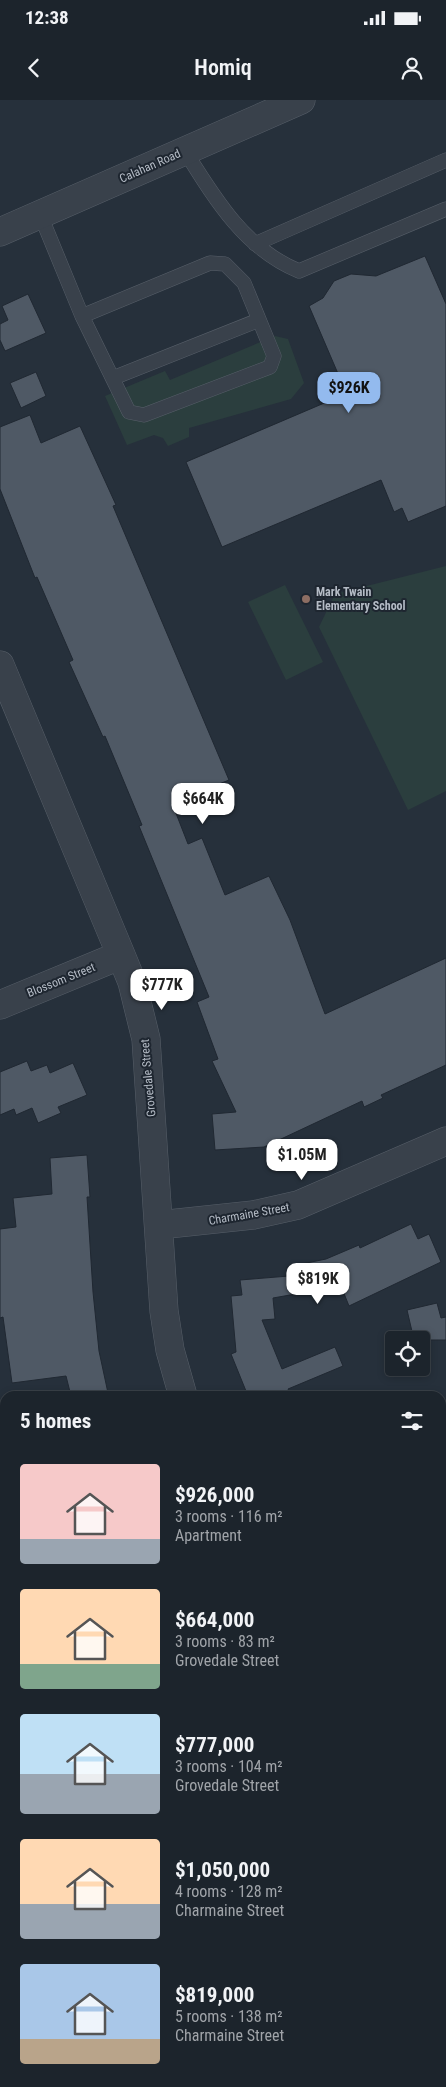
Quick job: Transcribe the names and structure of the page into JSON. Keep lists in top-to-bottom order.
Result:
{
  "streets": {
    "street": [
      "Calahan Road",
      "Blossom Street",
      "Grovedale Street",
      "Charmaine Street"
    ]
  },
  "crossings": [
    ["Blossom Street", "Grovedale Street"],
    ["Grovedale Street", "Charmaine Street"]
  ],
  "places": ["Mark Twain Elementary School"],
  "page": {
    "status": "12:38",
    "header": "Homiq",
    "price": [
      "$926K",
      "$664K",
      "$777K",
      "$1.05M",
      "$819K"
    ],
    "heading": "5 homes",
    "list": [
      {
        "name": "$926,000",
        "note": "3 rooms · 116 m² · Apartment"
      },
      {
        "name": "$664,000",
        "note": "3 rooms · 83 m² · Grovedale Street"
      },
      {
        "name": "$777,000",
        "note": "3 rooms · 104 m² · Grovedale Street"
      },
      {
        "name": "$1,050,000",
        "note": "4 rooms · 128 m² · Charmaine Street"
      },
      {
        "name": "$819,000",
        "note": "5 rooms · 138 m² · Charmaine Street"
      }
    ]
  }
}
